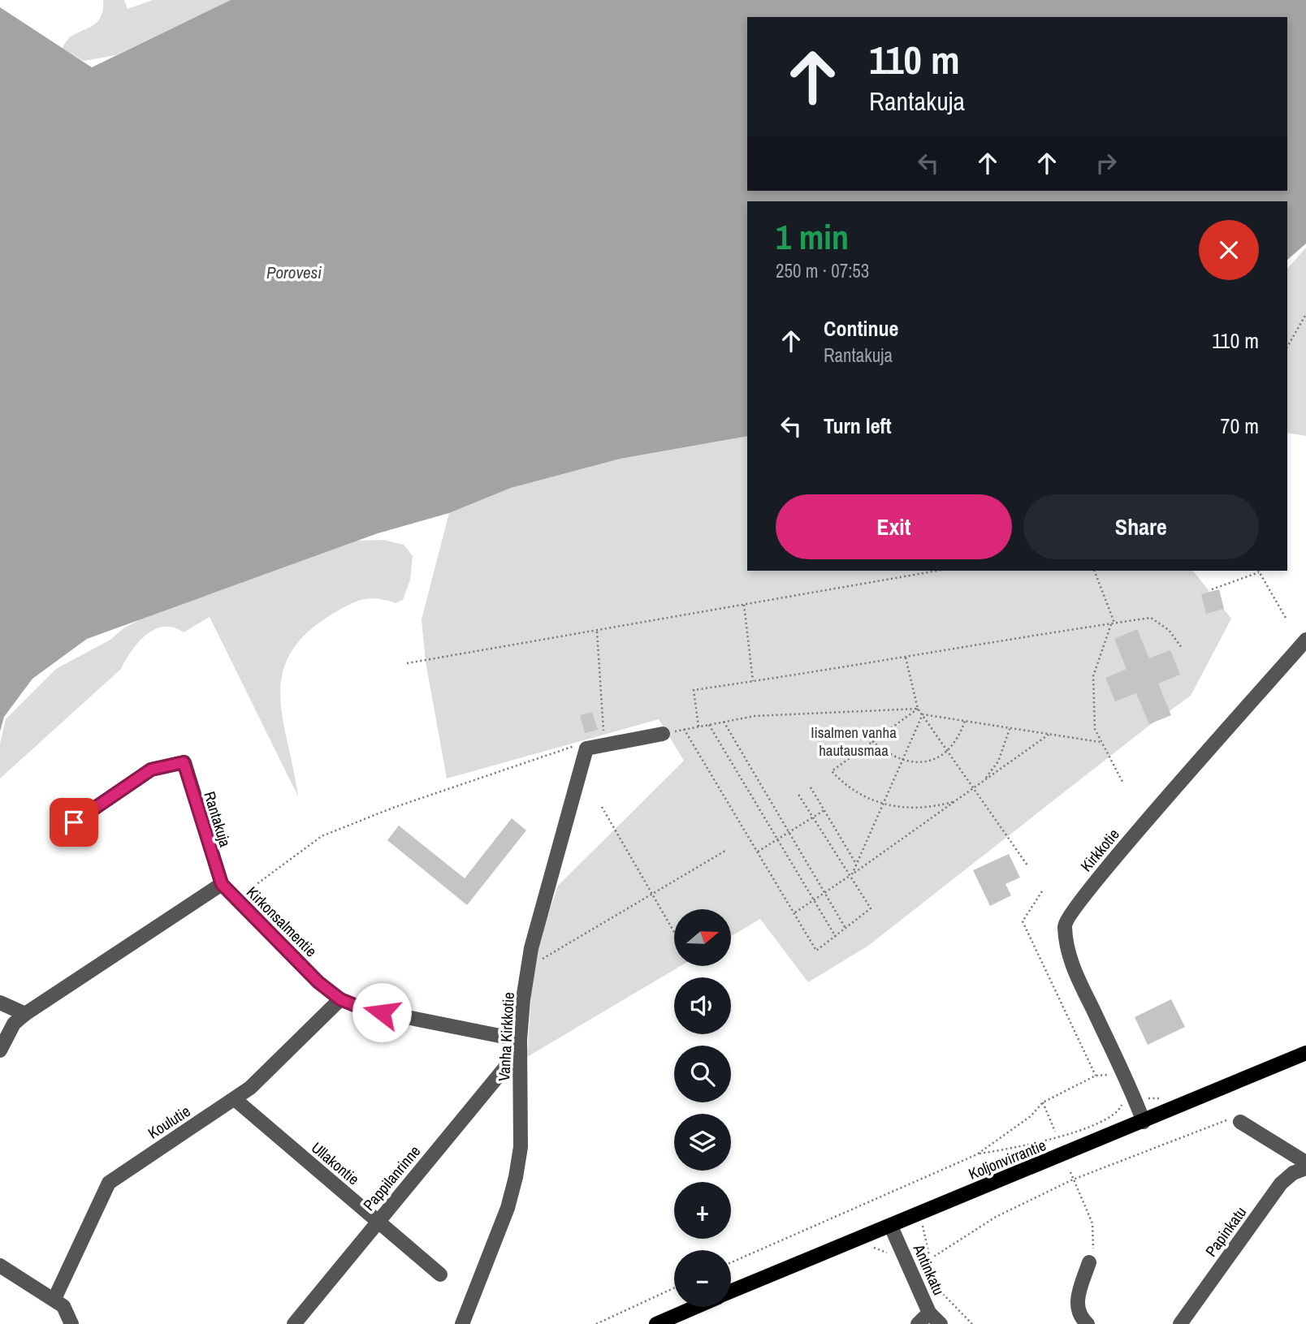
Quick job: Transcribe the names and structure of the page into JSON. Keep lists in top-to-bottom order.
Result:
{
  "streets": {
    "main road": ["Koljonvirrantie"],
    "street": [
      "Rantakuja",
      "Kirkkotie",
      "Kirkonsalmentie",
      "Vanha Kirkkotie",
      "Koulutie",
      "Ullakontie",
      "Pappilanrinne",
      "Papinkatu",
      "Antinkatu"
    ]
  },
  "crossings": [
    ["Rantakuja", "Kirkonsalmentie"],
    ["Kirkkotie", "Koljonvirrantie"],
    ["Kirkonsalmentie", "Vanha Kirkkotie"],
    ["Kirkonsalmentie", "Koulutie"],
    ["Vanha Kirkkotie", "Pappilanrinne"],
    ["Koulutie", "Ullakontie"],
    ["Koljonvirrantie", "Antinkatu"],
    ["Ullakontie", "Pappilanrinne"]
  ],
  "water": ["Porovesi"],
  "parks": ["Iisalmen vanha hautausmaa"],
  "north": "right",
  "page": {
    "turn": ["110 m", "Rantakuja"],
    "heading": ["1 min", "250 m · 07:53"],
    "list": [
      {
        "name": "Continue",
        "note": "Rantakuja",
        "value": "110 m"
      },
      {
        "name": "Turn left",
        "value": "70 m"
      }
    ],
    "buttons": ["Exit", "Share"],
    "map_buttons": ["+", "−"]
  }
}
